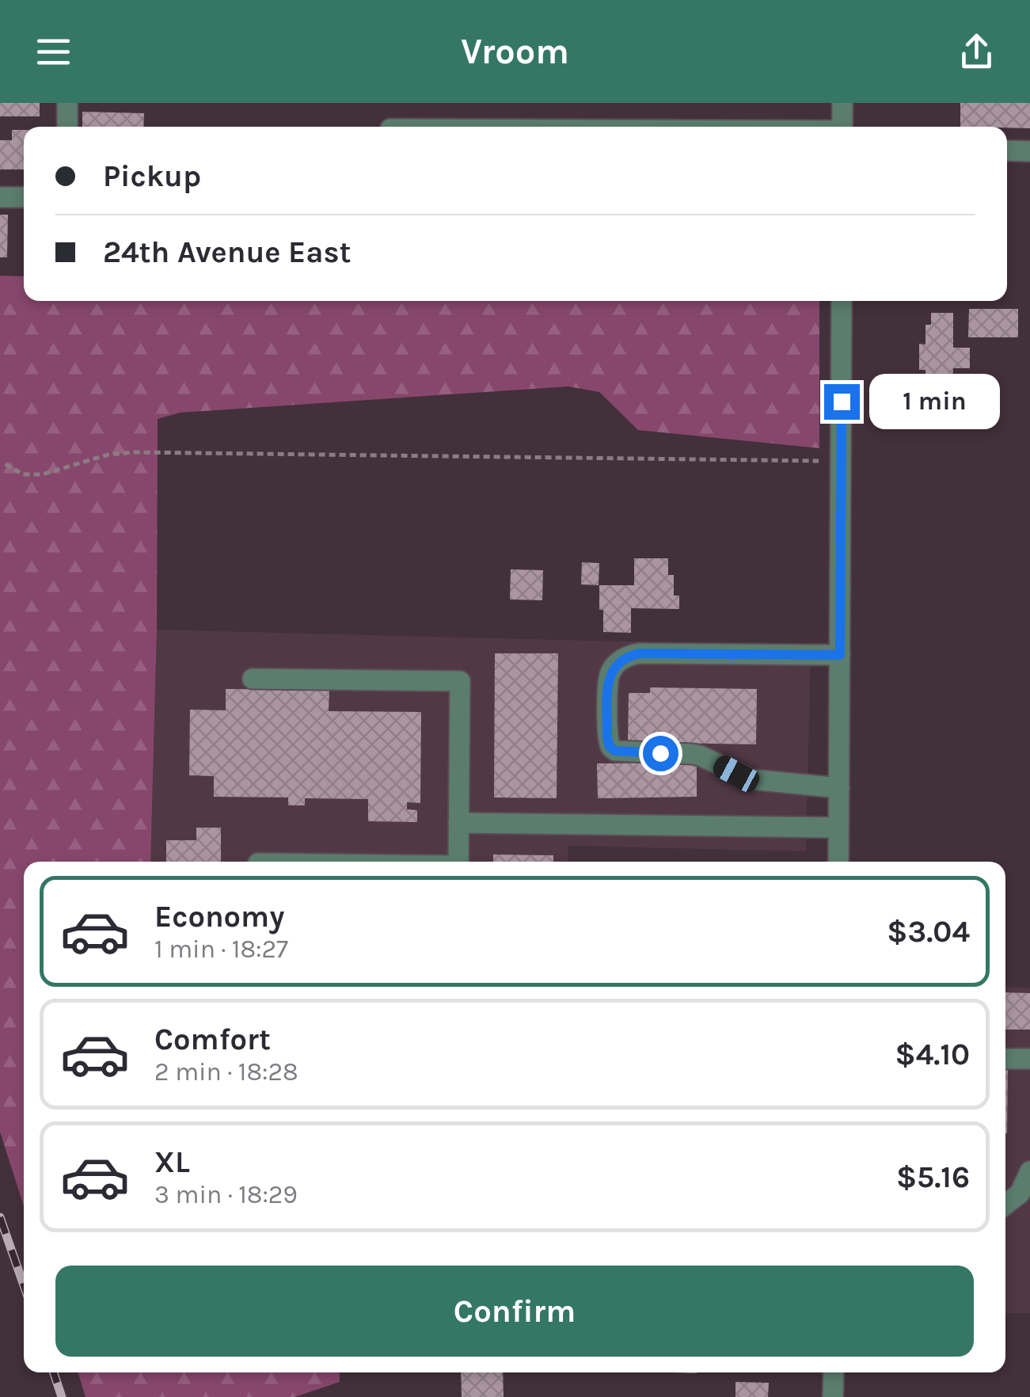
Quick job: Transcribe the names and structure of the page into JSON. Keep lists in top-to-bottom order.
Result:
{
  "page": {
    "header": "Vroom",
    "banner": ["Pickup", "24th Avenue East"],
    "bubble": "1 min",
    "list": [
      {
        "name": "Economy",
        "note": "1 min · 18:27",
        "value": "$3.04"
      },
      {
        "name": "Comfort",
        "note": "2 min · 18:28",
        "value": "$4.10"
      },
      {
        "name": "XL",
        "note": "3 min · 18:29",
        "value": "$5.16"
      }
    ],
    "buttons": "Confirm"
  }
}
